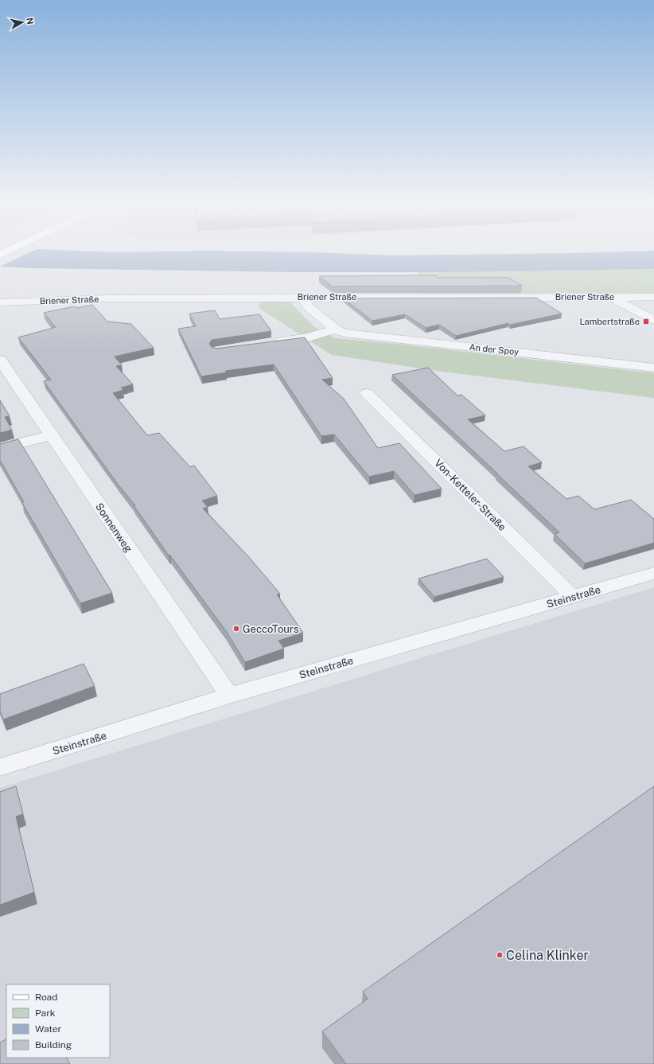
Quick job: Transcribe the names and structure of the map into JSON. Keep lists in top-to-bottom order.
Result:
{
  "streets": {
    "street": [
      "Briener Straße",
      "An der Spoy",
      "Von-Ketteler-Straße",
      "Sonnenweg",
      "Steinstraße"
    ]
  },
  "crossings": [
    ["Briener Straße", "An der Spoy"],
    ["Von-Ketteler-Straße", "Steinstraße"],
    ["Sonnenweg", "Steinstraße"]
  ],
  "places": {
    "transit": ["Lambertstraße"],
    "other": ["GeccoTours", "Celina Klinker"]
  },
  "legend": [
    "Road",
    "Park",
    "Water",
    "Building"
  ],
  "north": "right"
}
